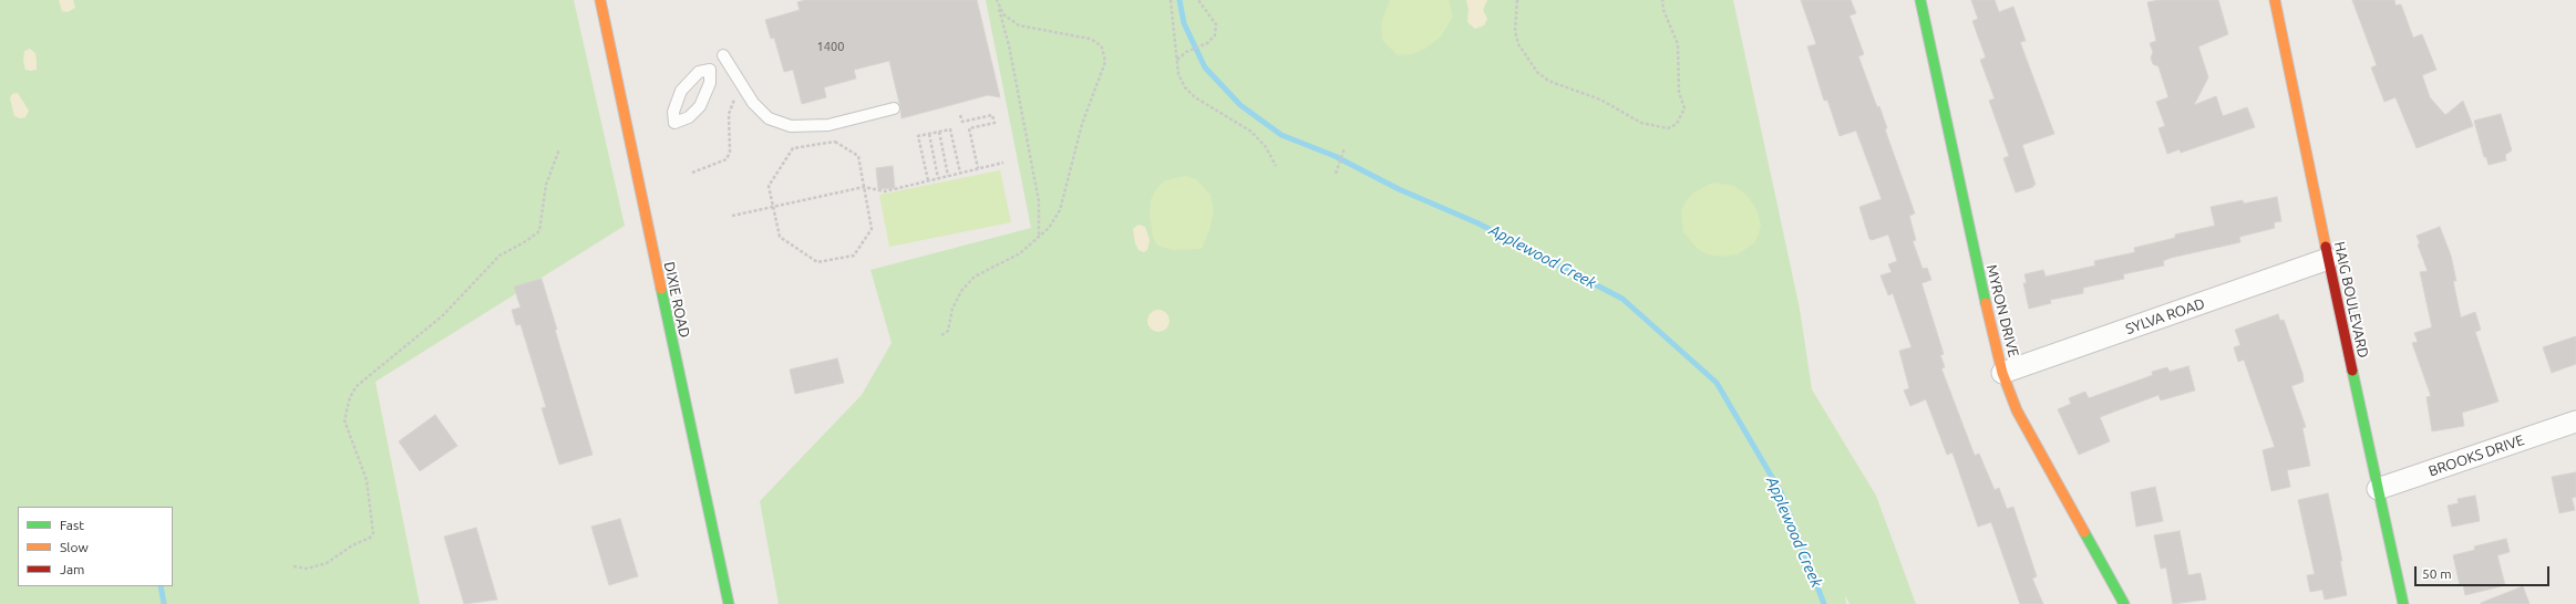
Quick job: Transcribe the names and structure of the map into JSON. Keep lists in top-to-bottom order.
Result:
{
  "streets": {
    "street": [
      "DIXIE ROAD",
      "HAIG BOULEVARD",
      "MYRON DRIVE",
      "SYLVA ROAD",
      "BROOKS DRIVE"
    ]
  },
  "crossings": [
    ["HAIG BOULEVARD", "SYLVA ROAD"],
    ["HAIG BOULEVARD", "BROOKS DRIVE"],
    ["MYRON DRIVE", "SYLVA ROAD"]
  ],
  "water": ["Applewood Creek"],
  "house_numbers": ["1400"],
  "legend": ["Fast", "Slow", "Jam"],
  "scale_bar": "50 m"
}
